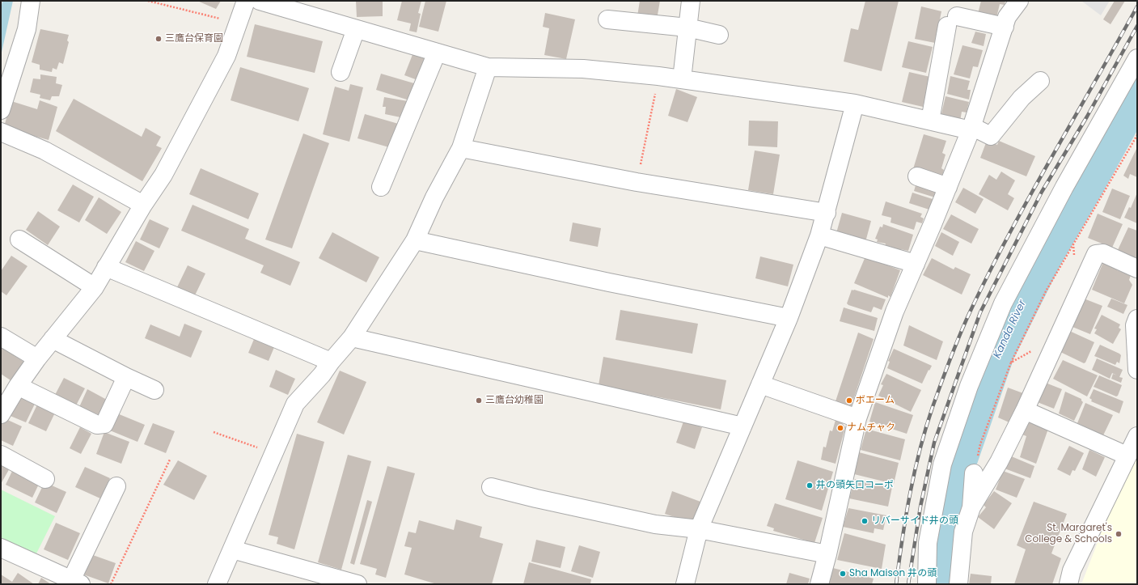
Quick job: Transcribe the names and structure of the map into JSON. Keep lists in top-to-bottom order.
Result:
{
  "water": ["Kanda River"],
  "places": [
    "三鷹台保育園",
    "三鷹台幼稚園",
    "ボエーム",
    "ナムチャク",
    "井の頭矢口コーポ",
    "リバーサイド井の頭",
    "St. Margaret's College & Schools",
    "Sha Maison 井の頭"
  ]
}
